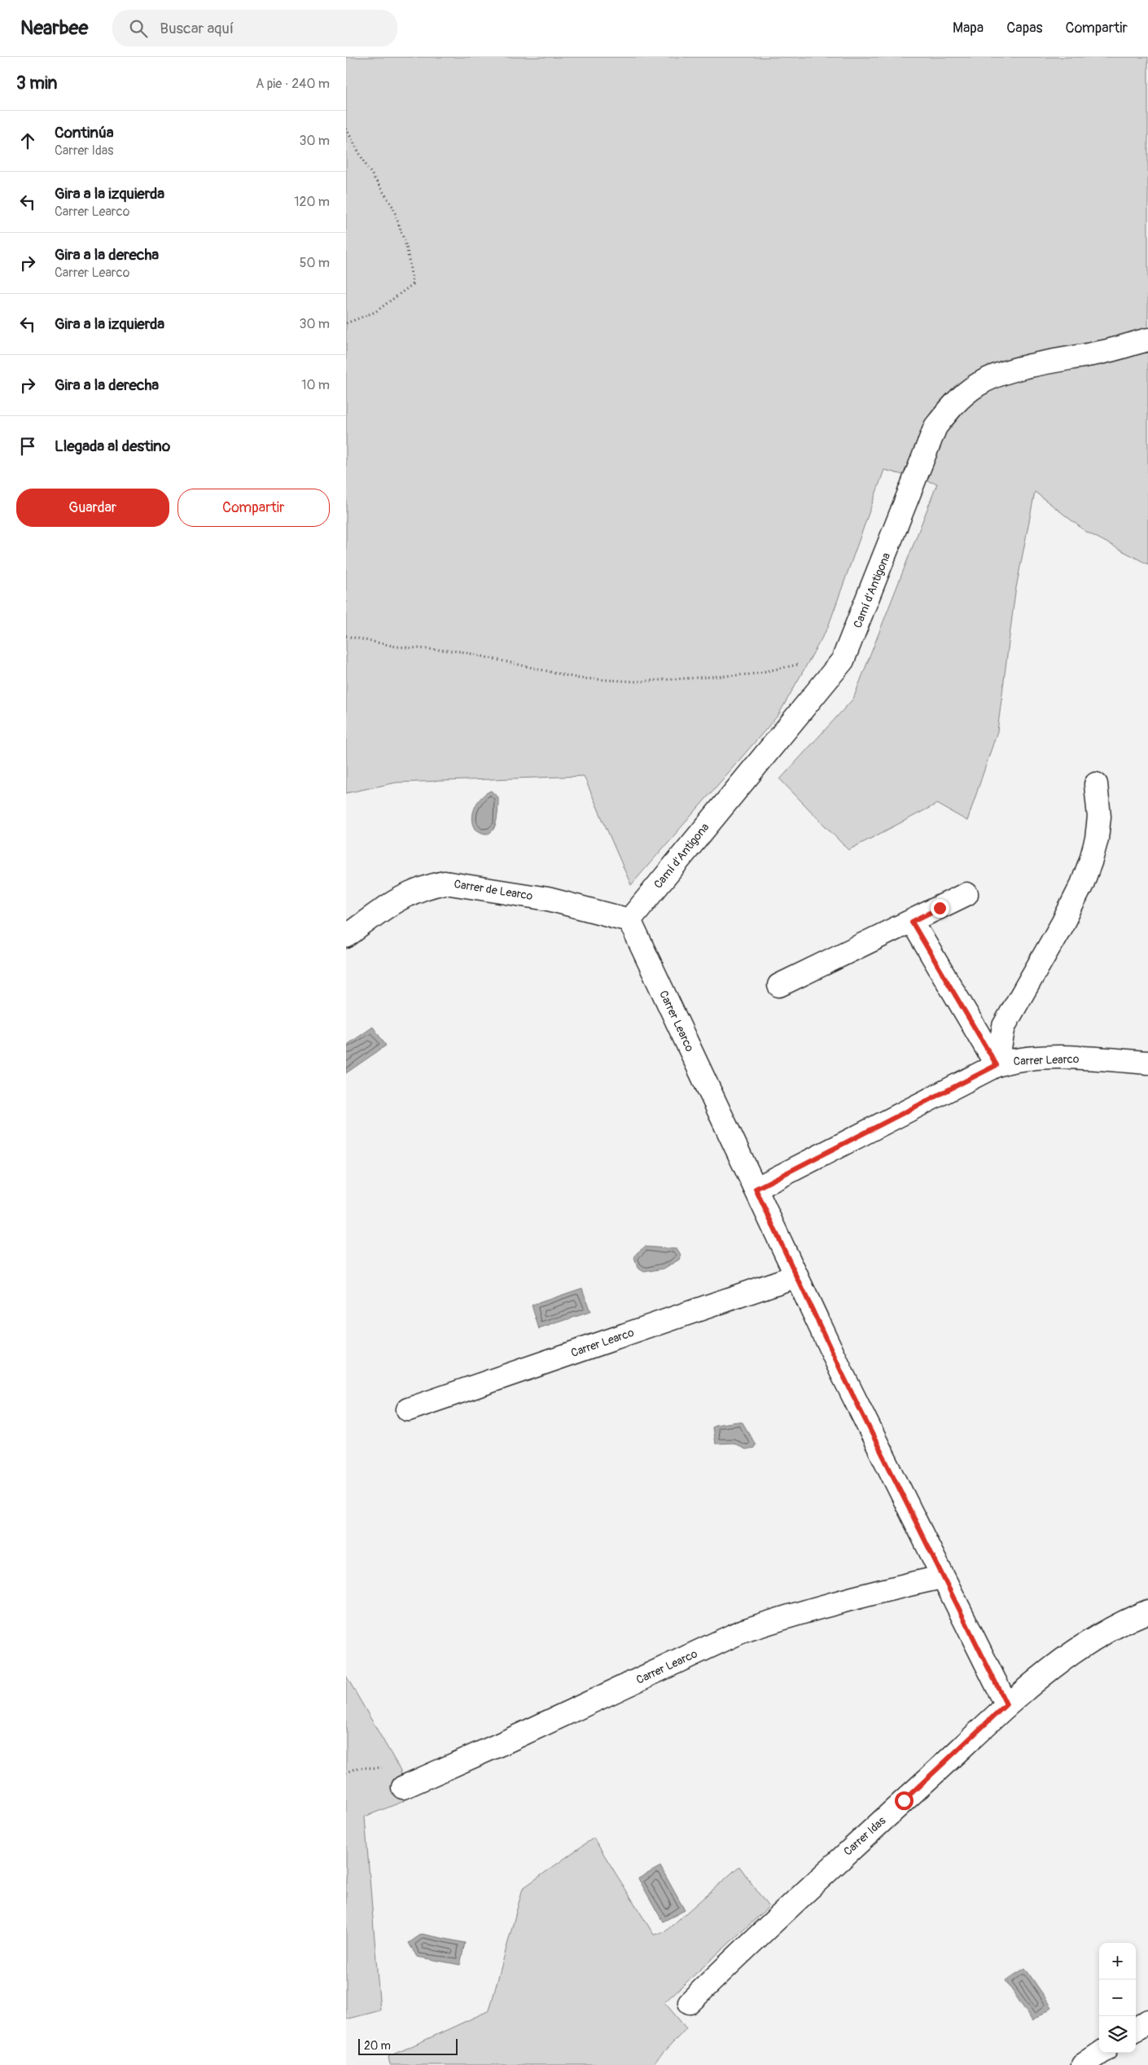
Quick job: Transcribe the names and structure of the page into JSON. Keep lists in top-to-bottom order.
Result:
{
  "streets": {
    "street": [
      "Camí d'Antigona",
      "Carrer de Learco",
      "Carrer Learco",
      "Carrer Idas"
    ]
  },
  "crossings": [
    ["Camí d'Antigona", "Carrer de Learco"],
    ["Camí d'Antigona", "Carrer Learco"],
    ["Carrer de Learco", "Carrer Learco"],
    ["Carrer Learco", "Carrer Idas"]
  ],
  "scale_bar": "20 m",
  "page": {
    "header": "Nearbee",
    "search": "Buscar aquí",
    "nav": ["Mapa", "Capas", "Compartir"],
    "heading": ["3 min", "A pie · 240 m"],
    "list": [
      ["Continúa", "Carrer Idas", "30 m"],
      ["Gira a la izquierda", "Carrer Learco", "120 m"],
      ["Gira a la derecha", "Carrer Learco", "50 m"],
      ["Gira a la izquierda", "30 m"],
      ["Gira a la derecha", "10 m"],
      "Llegada al destino"
    ],
    "buttons": ["Guardar", "Compartir"],
    "map_buttons": ["+", "−"],
    "scale": "20 m"
  }
}
